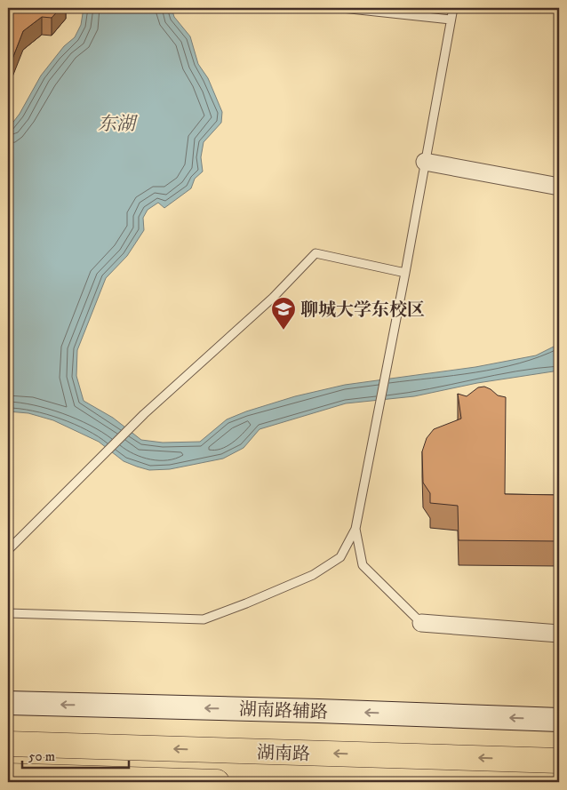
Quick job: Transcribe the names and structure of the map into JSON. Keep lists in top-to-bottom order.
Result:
{
  "streets": {
    "main road": ["湖南路"],
    "street": ["湖南路辅路"]
  },
  "one_way": ["湖南路辅路"],
  "water": ["东湖"],
  "places": {
    "school or university": ["聊城大学东校区"]
  },
  "scale_bar": "50 m"
}
